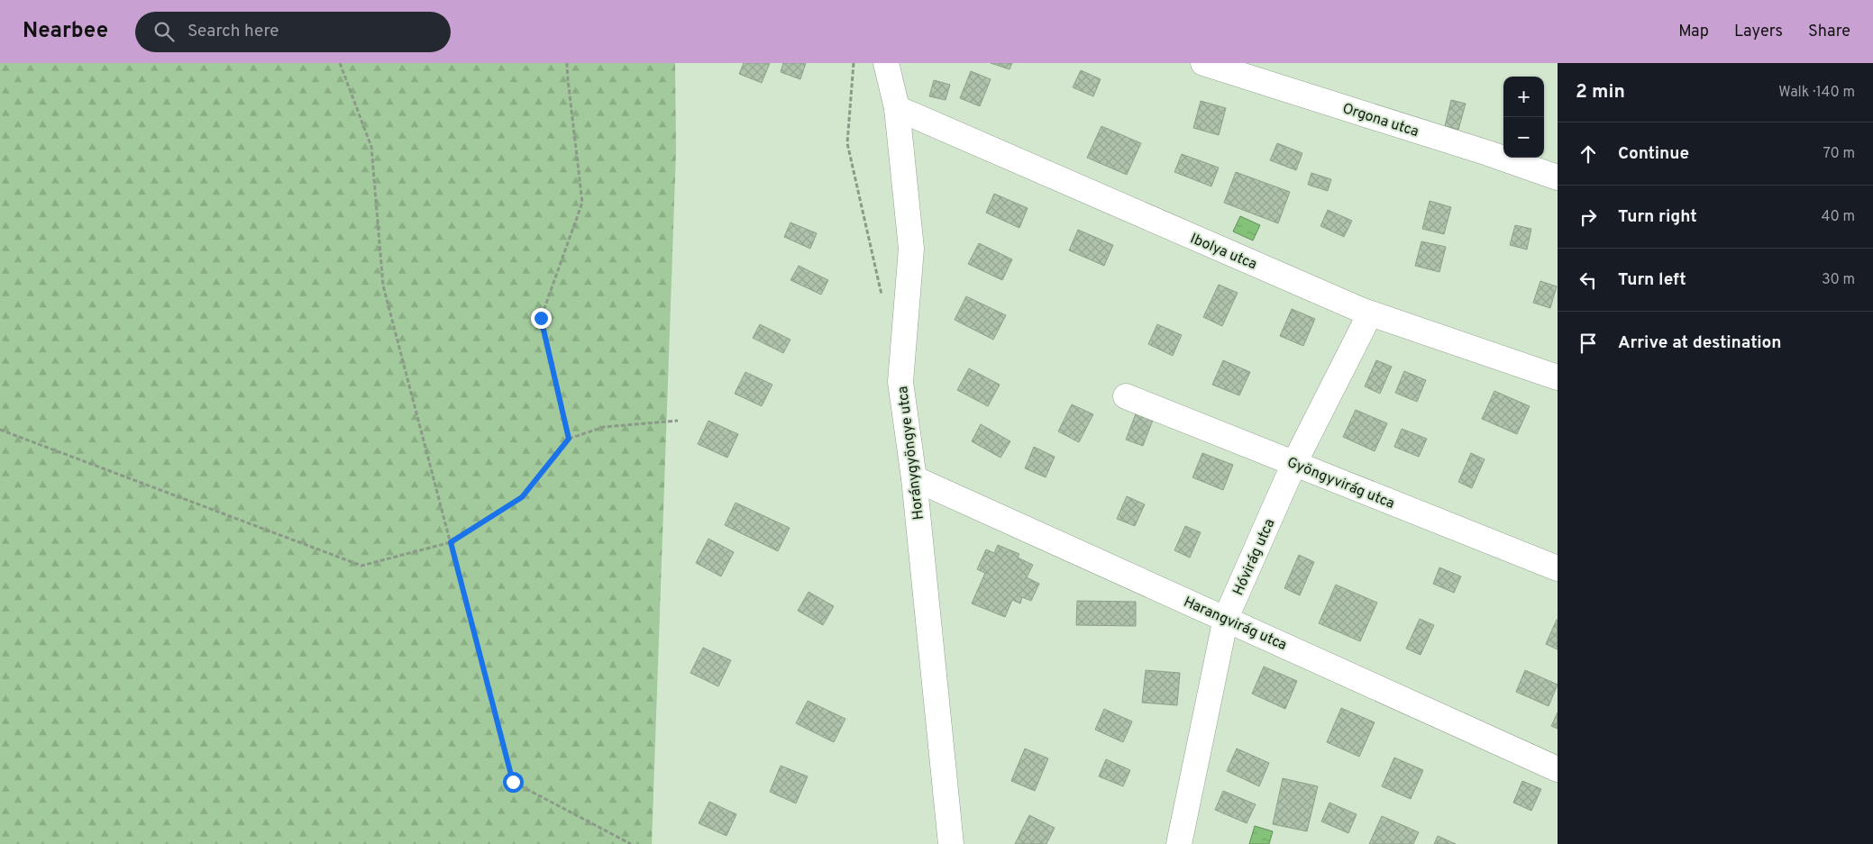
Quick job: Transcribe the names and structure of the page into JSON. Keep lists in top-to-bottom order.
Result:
{
  "streets": {
    "street": [
      "Orgona utca",
      "Ibolya utca",
      "Horánygyöngye utca",
      "Gyöngyvirág utca",
      "Hóvirág utca",
      "Harangvirág utca"
    ]
  },
  "crossings": [
    ["Ibolya utca", "Horánygyöngye utca"],
    ["Ibolya utca", "Hóvirág utca"],
    ["Horánygyöngye utca", "Harangvirág utca"],
    ["Gyöngyvirág utca", "Hóvirág utca"],
    ["Hóvirág utca", "Harangvirág utca"]
  ],
  "page": {
    "header": "Nearbee",
    "search": "Search here",
    "nav": ["Map", "Layers", "Share"],
    "heading": ["2 min", "Walk · 140 m"],
    "map_buttons": ["+", "−"],
    "list": [
      ["Continue", "70 m"],
      ["Turn right", "40 m"],
      ["Turn left", "30 m"],
      "Arrive at destination"
    ]
  }
}
